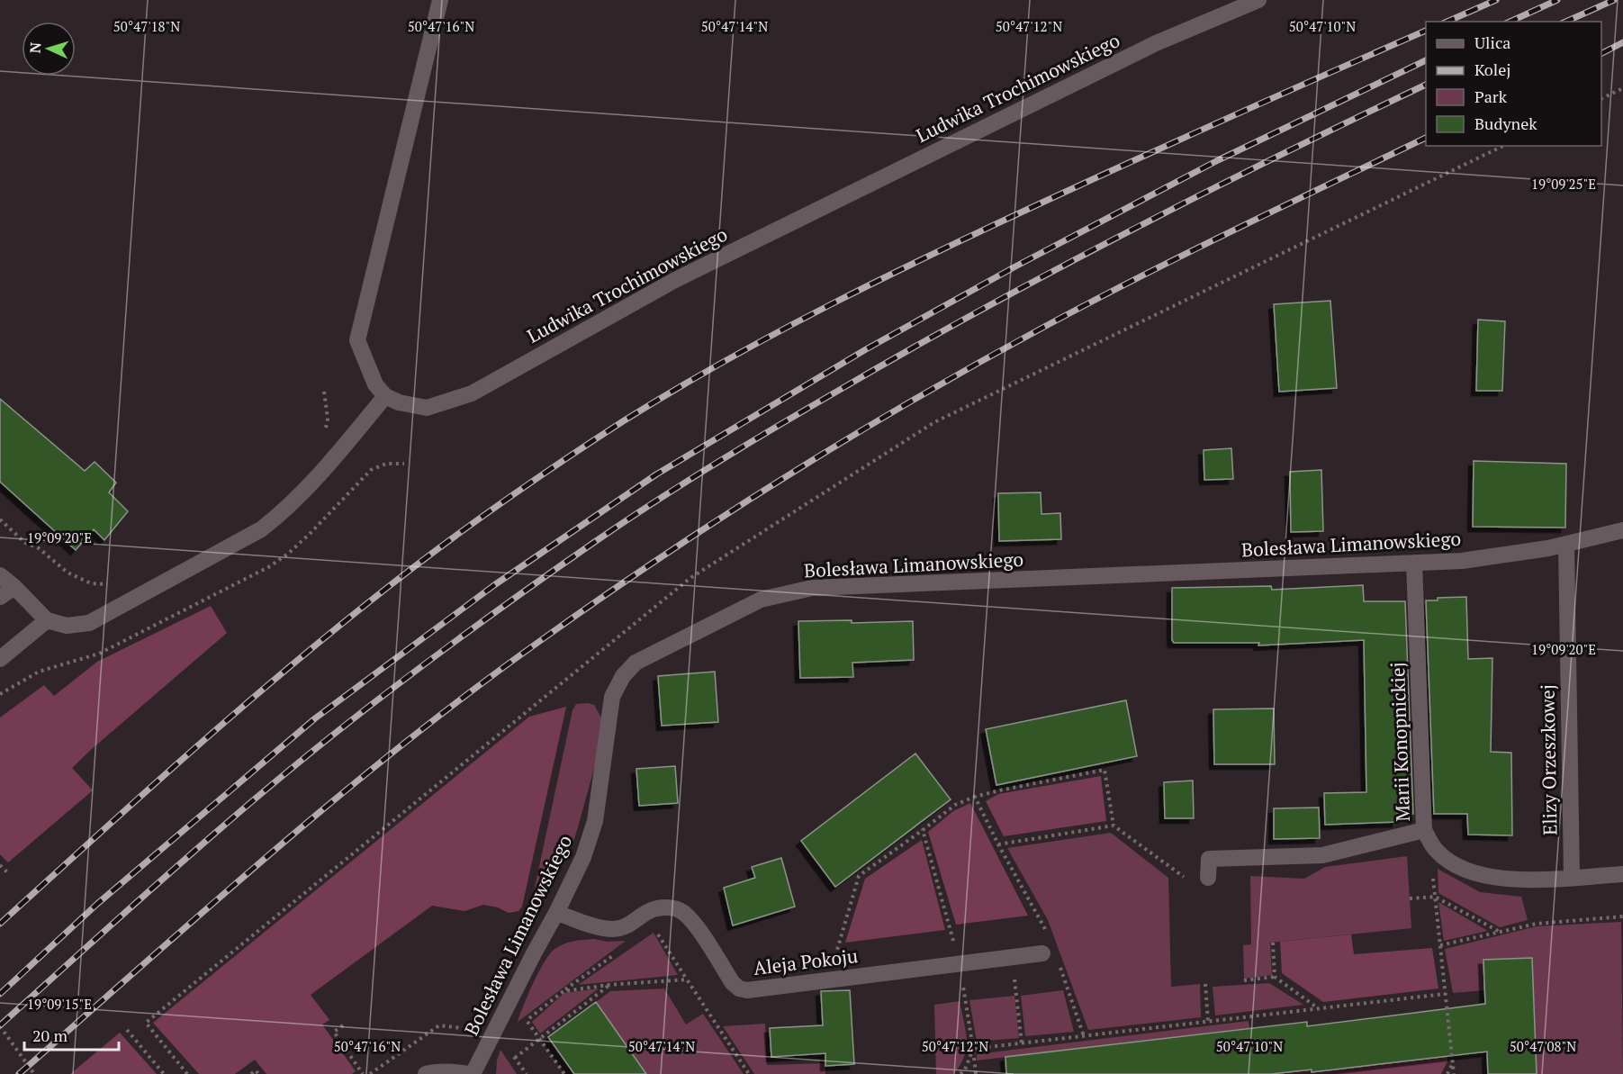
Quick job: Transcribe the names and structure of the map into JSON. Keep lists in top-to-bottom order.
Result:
{
  "streets": {
    "street": [
      "Ludwika Trochimowskiego",
      "Bolesława Limanowskiego",
      "Marii Konopnickiej",
      "Elizy Orzeszkowej",
      "Aleja Pokoju"
    ]
  },
  "crossings": [
    ["Bolesława Limanowskiego", "Marii Konopnickiej"],
    ["Bolesława Limanowskiego", "Elizy Orzeszkowej"],
    ["Bolesława Limanowskiego", "Aleja Pokoju"],
    ["Marii Konopnickiej", "Elizy Orzeszkowej"]
  ],
  "legend": [
    "Ulica",
    "Kolej",
    "Park",
    "Budynek"
  ],
  "scale_bar": "20 m",
  "north": "left",
  "coordinates": [
    "50°47'18\"N",
    "50°47'16\"N",
    "50°47'14\"N",
    "50°47'12\"N",
    "50°47'10\"N",
    "19°09'25\"E",
    "19°09'20\"E",
    "19°09'15\"E",
    "50°47'08\"N"
  ]
}
